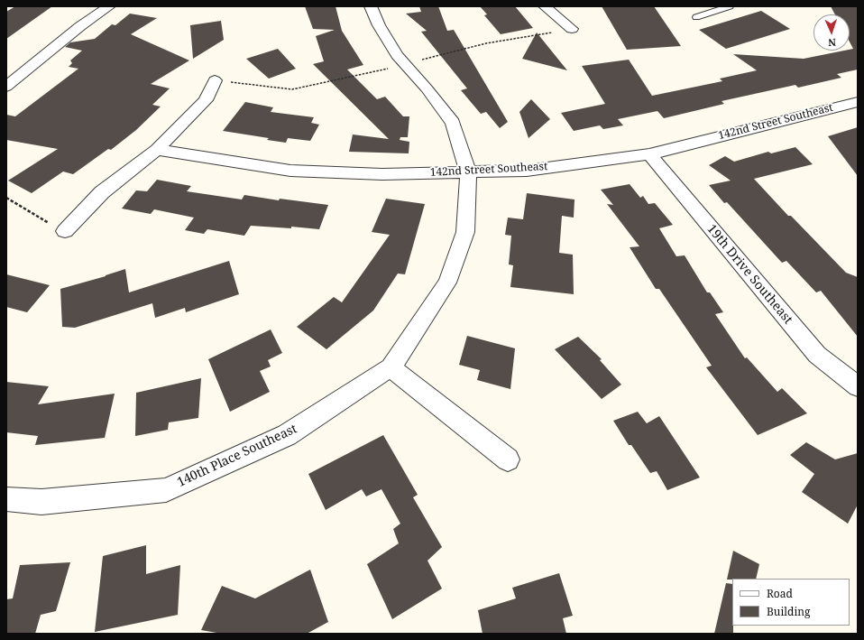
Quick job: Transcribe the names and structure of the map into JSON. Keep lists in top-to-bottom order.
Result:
{
  "streets": {
    "street": ["142nd Street Southeast", "19th Drive Southeast", "140th Place Southeast"]
  },
  "crossings": [
    ["142nd Street Southeast", "19th Drive Southeast"]
  ],
  "legend": ["Road", "Building"],
  "north": "bottom"
}
